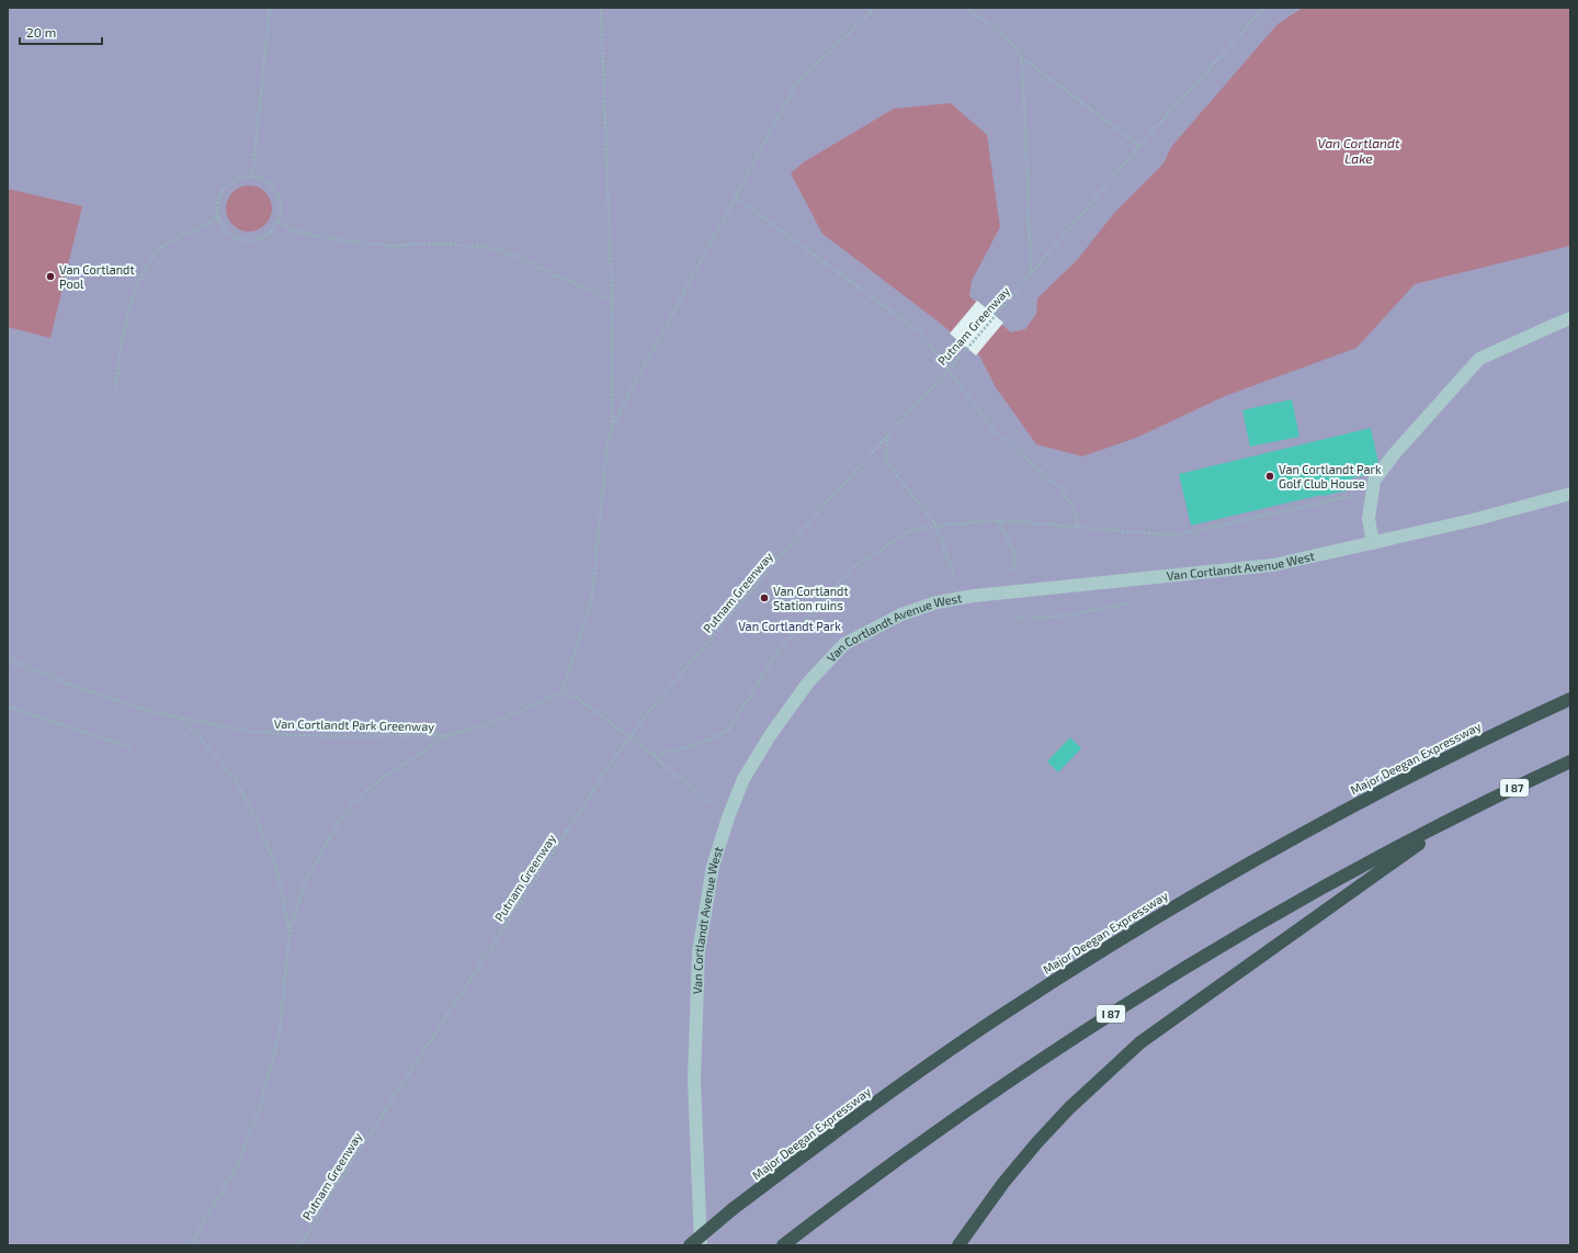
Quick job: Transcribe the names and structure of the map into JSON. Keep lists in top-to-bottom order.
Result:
{
  "streets": {
    "highway": ["Major Deegan Expressway", "I 87"],
    "street": ["Van Cortlandt Avenue West"],
    "path": ["Putnam Greenway", "Van Cortlandt Park Greenway"]
  },
  "water": ["Van Cortlandt Lake"],
  "parks": ["Van Cortlandt Park"],
  "places": ["Van Cortlandt Pool", "Van Cortlandt Park Golf Club House", "Van Cortlandt Station ruins"],
  "scale_bar": "20 m"
}
